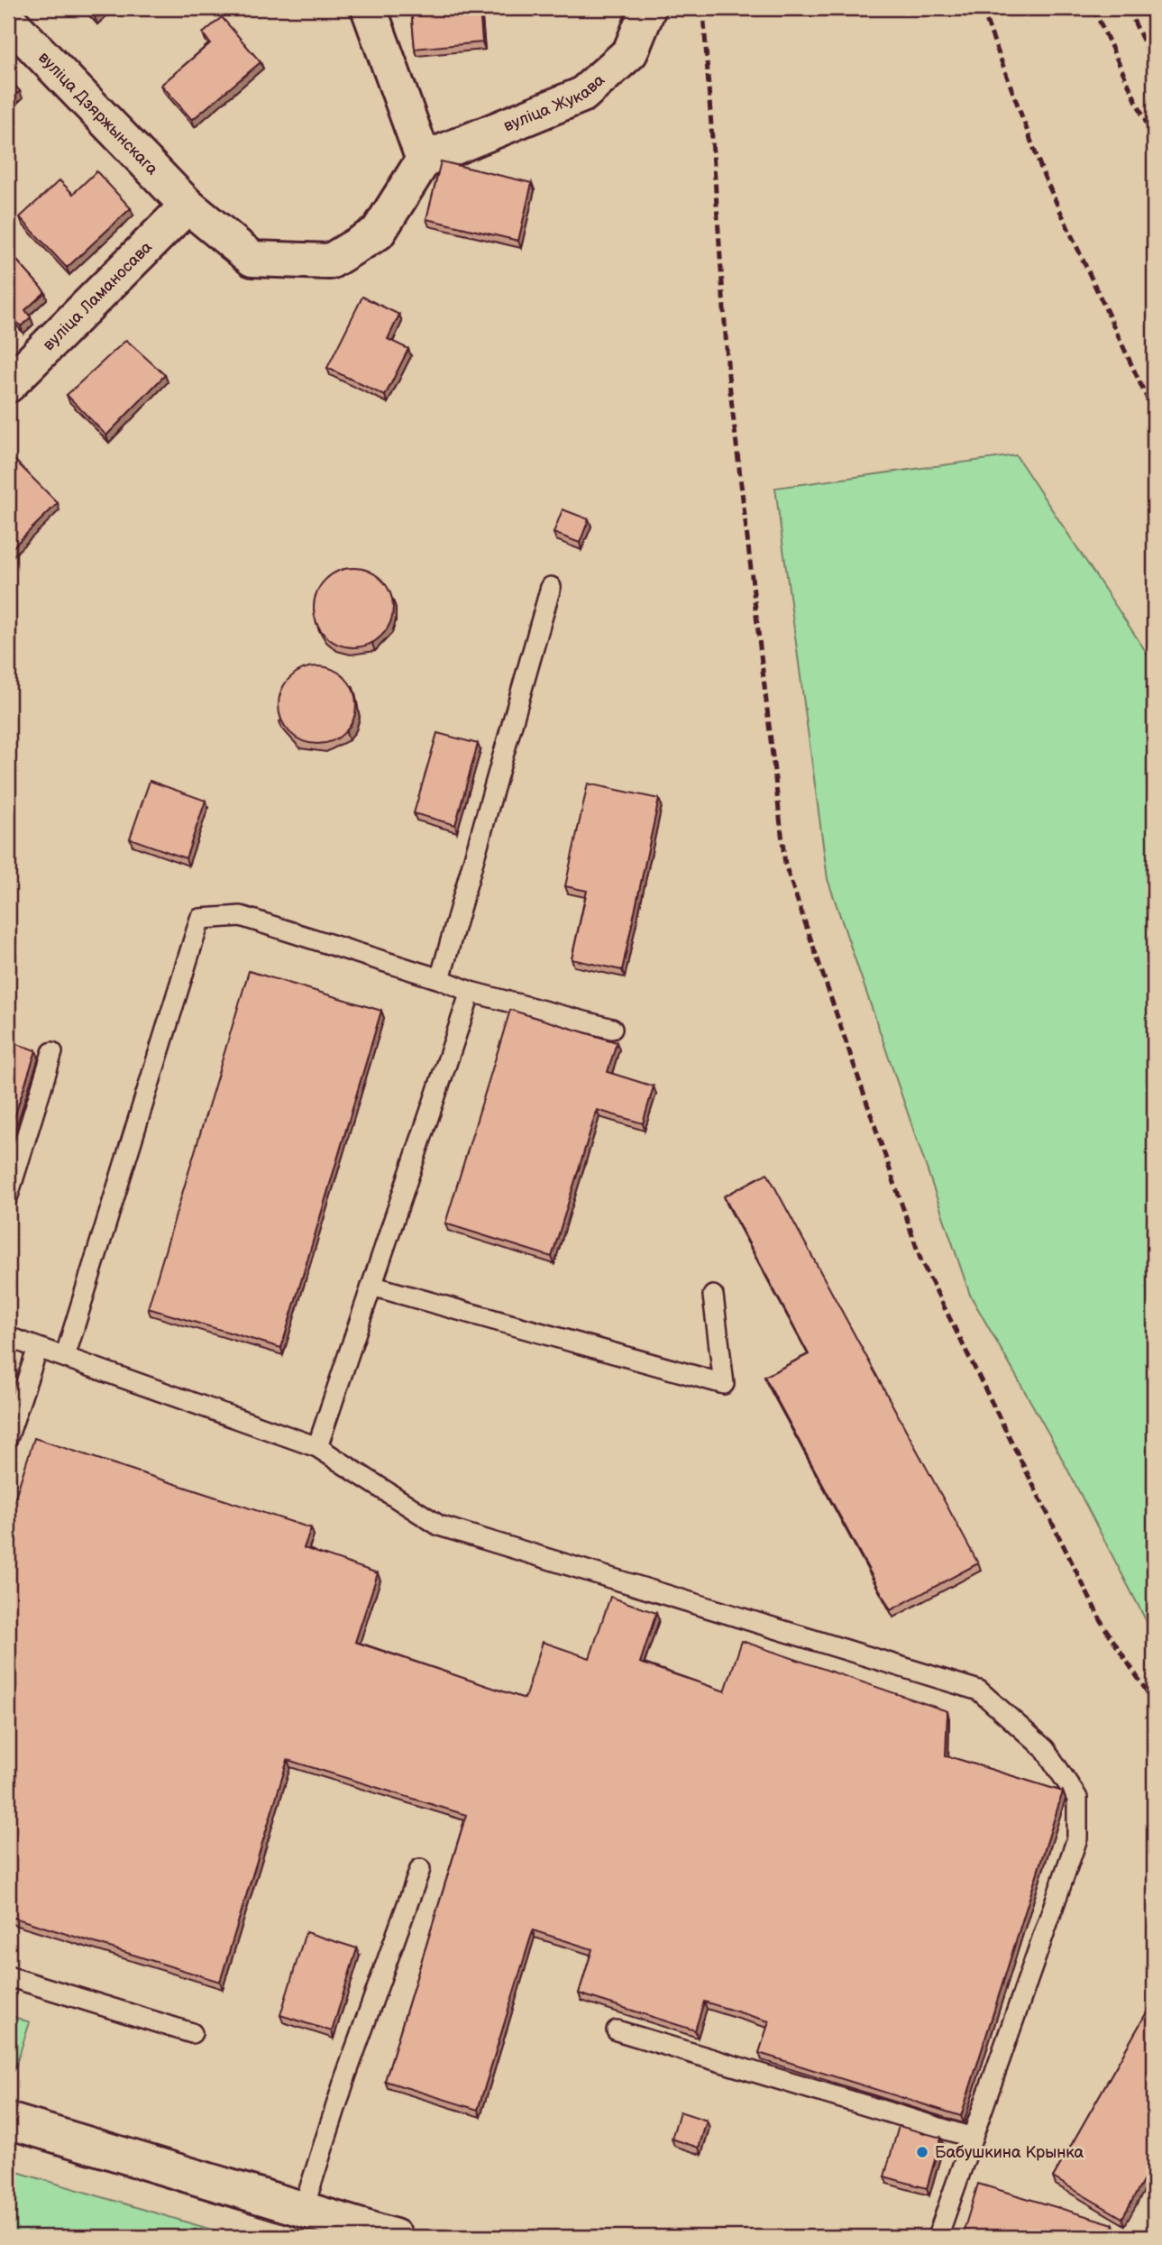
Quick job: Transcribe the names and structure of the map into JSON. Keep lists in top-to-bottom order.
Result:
{
  "streets": {
    "street": ["вуліца Жукава", "вуліца Дзяржынскага", "вуліца Ламаносава"]
  },
  "crossings": [
    ["вуліца Жукава", "вуліца Дзяржынскага"],
    ["вуліца Дзяржынскага", "вуліца Ламаносава"]
  ],
  "places": ["Бабушкина Крынка"]
}
